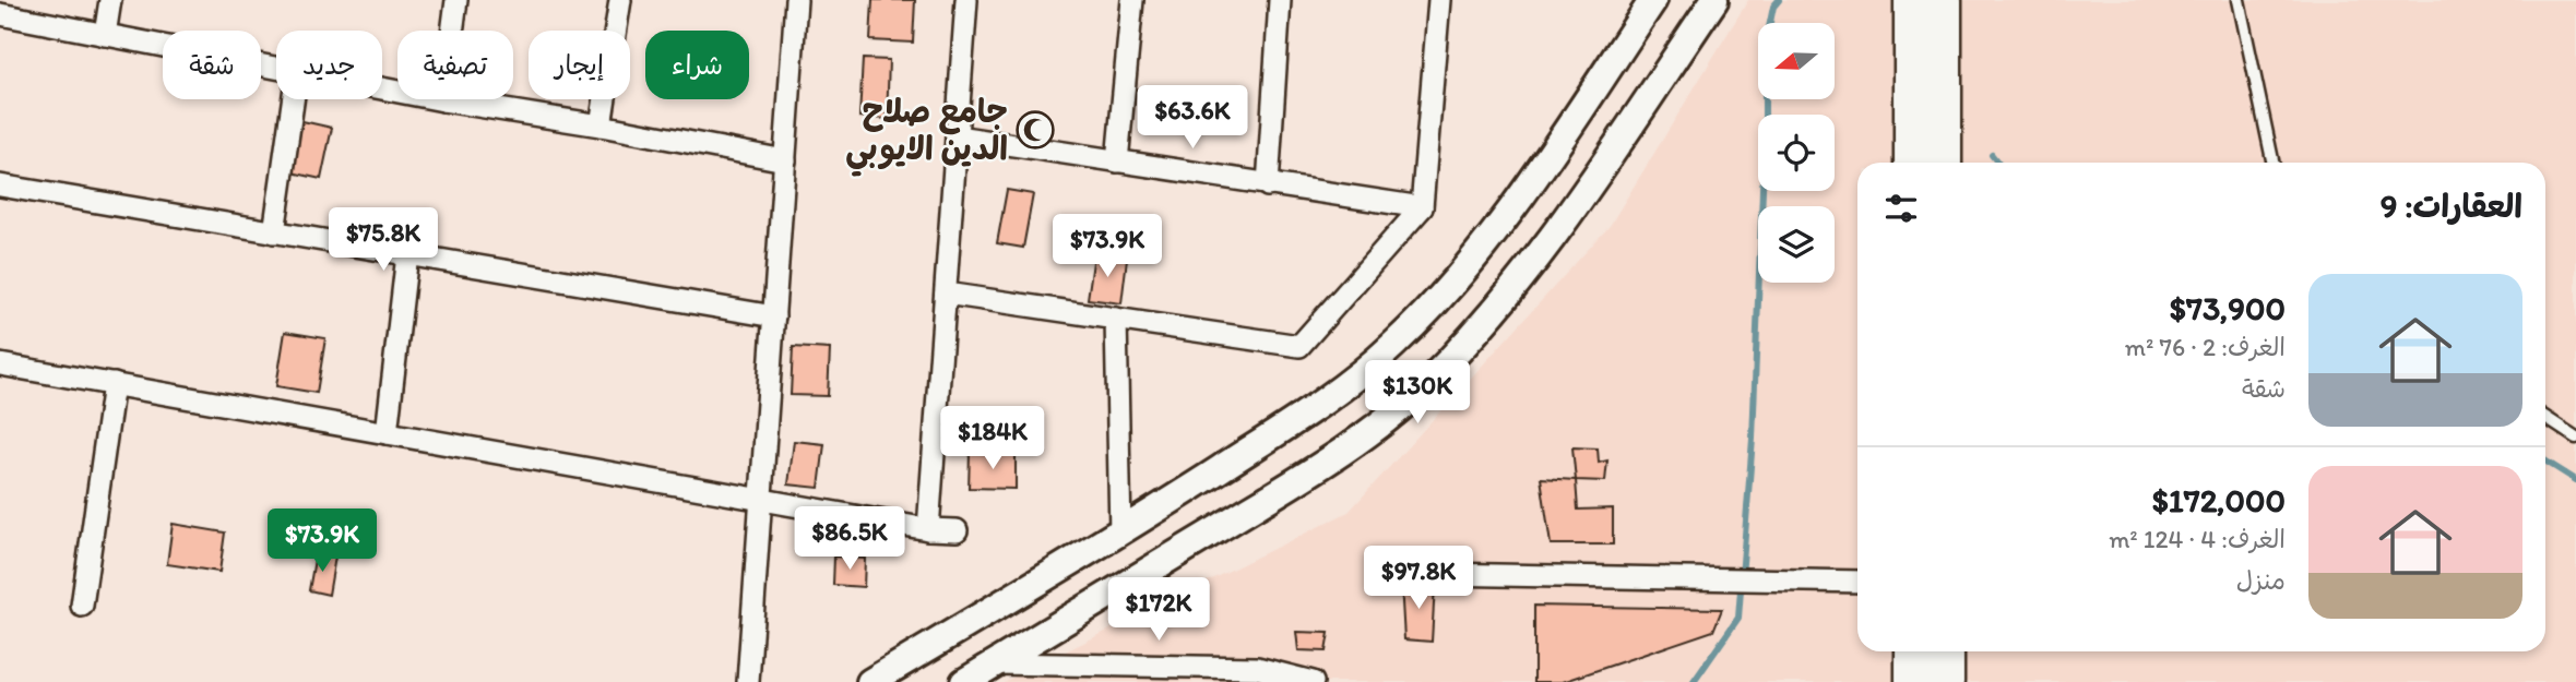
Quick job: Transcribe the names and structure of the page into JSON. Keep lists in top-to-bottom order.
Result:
{
  "places": {
    "mosque": ["جامع صلاح الدين الايوبي"]
  },
  "north": "left",
  "page": {
    "chip": [
      "شراء",
      "إيجار",
      "تصفية",
      "جديد",
      "شقة"
    ],
    "price": [
      "$63.6K",
      "$75.8K",
      "$73.9K",
      "$130K",
      "$184K",
      "$86.5K",
      "$73.9K",
      "$97.8K",
      "$172K"
    ],
    "heading": "العقارات: 9",
    "list": [
      {
        "name": "$73,900",
        "note": "الغرف: 2 · 76 m² · شقة"
      },
      {
        "name": "$172,000",
        "note": "الغرف: 4 · 124 m² · منزل"
      }
    ]
  }
}
